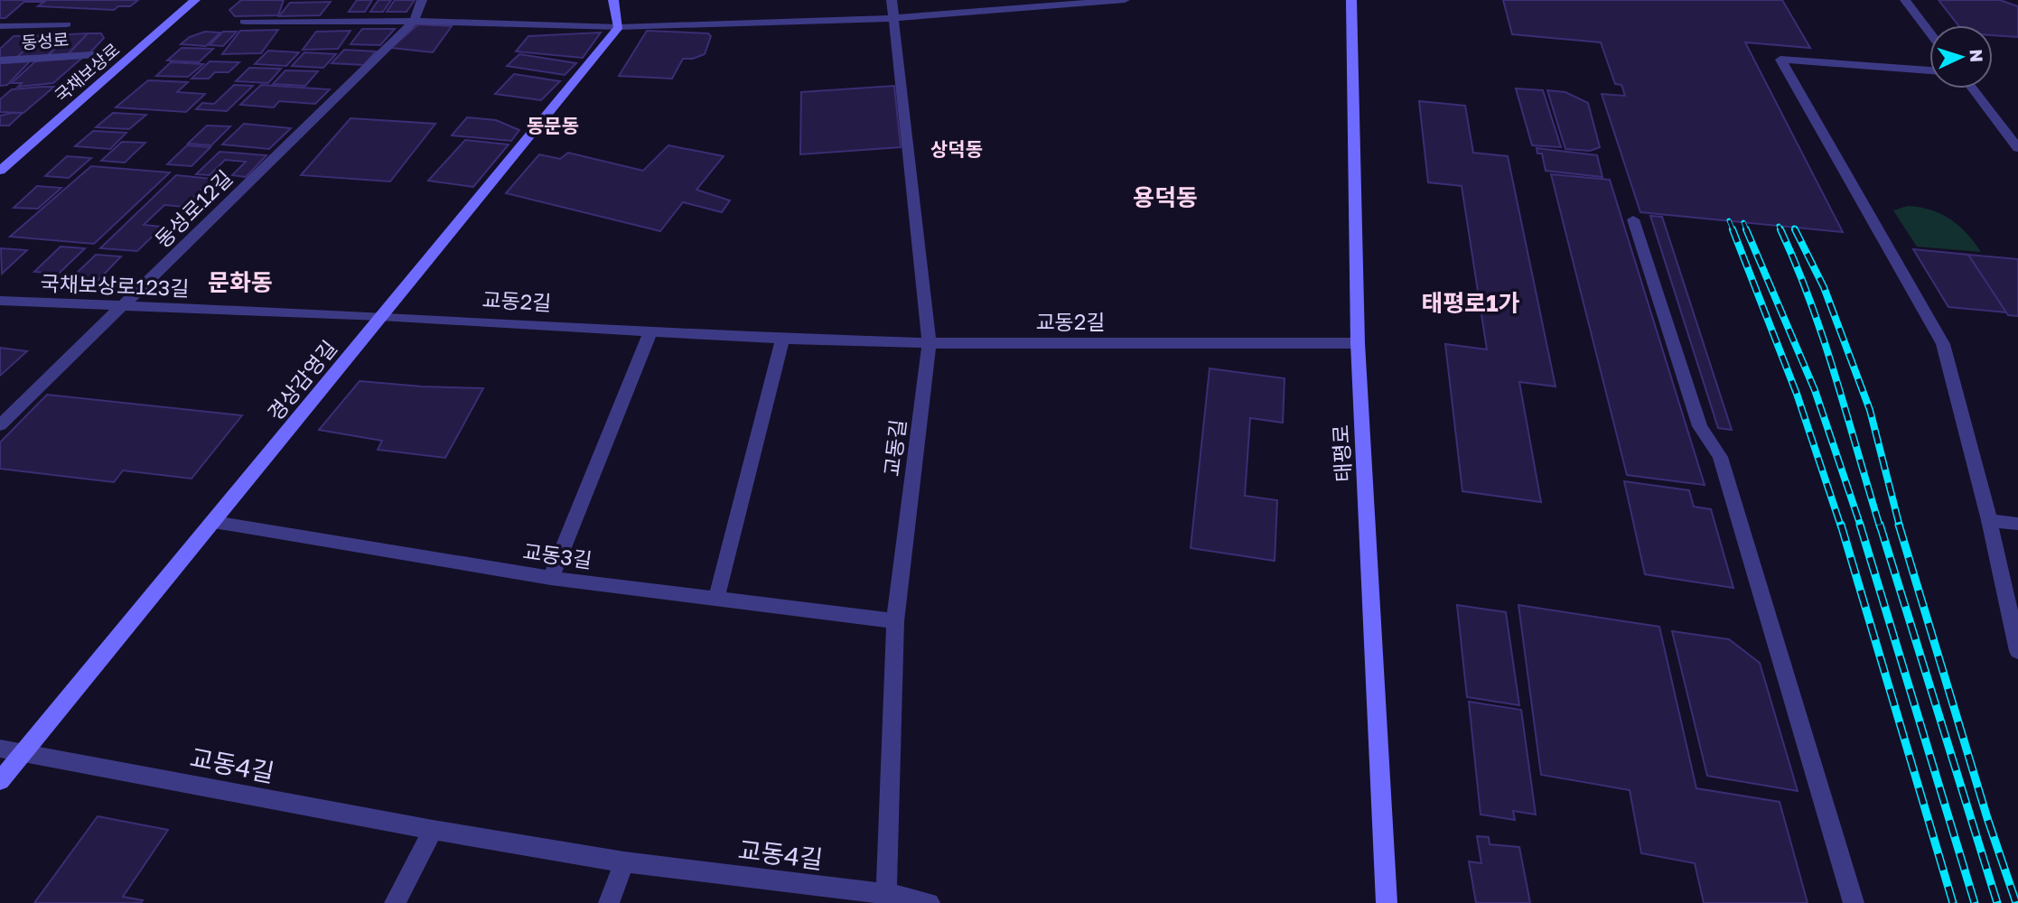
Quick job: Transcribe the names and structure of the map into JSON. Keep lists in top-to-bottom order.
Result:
{
  "streets": {
    "main road": ["국채보상로", "경상감영길", "태평로"],
    "street": [
      "동성로",
      "동성로12길",
      "국채보상로123길",
      "교동2길",
      "교동길",
      "교동3길",
      "교동4길"
    ]
  },
  "crossings": [
    ["동성로12길", "국채보상로123길"],
    ["국채보상로123길", "교동2길"],
    ["국채보상로123길", "경상감영길"],
    ["교동2길", "경상감영길"],
    ["교동2길", "교동길"],
    ["교동2길", "태평로"],
    ["경상감영길", "교동3길"],
    ["경상감영길", "교동4길"],
    ["교동길", "교동3길"],
    ["교동길", "교동4길"]
  ],
  "districts": [
    "동문동",
    "상덕동",
    "용덕동",
    "문화동",
    "태평로1가"
  ],
  "north": "right"
}
